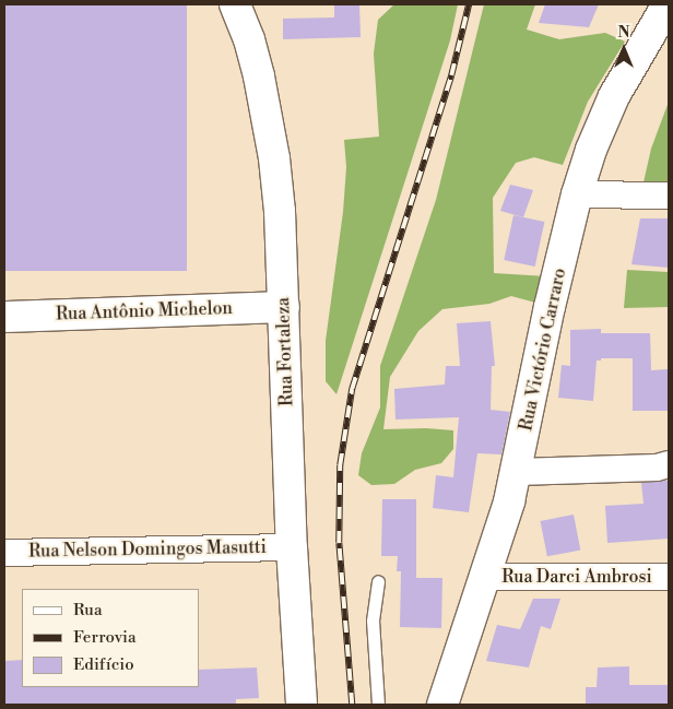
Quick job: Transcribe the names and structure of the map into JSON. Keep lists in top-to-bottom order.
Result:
{
  "streets": {
    "main road": ["Rua Antônio Michelon", "Rua Victório Carraro", "Rua Fortaleza"],
    "street": ["Rua Nelson Domingos Masutti", "Rua Darci Ambrosi"]
  },
  "crossings": [
    ["Rua Antônio Michelon", "Rua Fortaleza"],
    ["Rua Victório Carraro", "Rua Darci Ambrosi"],
    ["Rua Fortaleza", "Rua Nelson Domingos Masutti"]
  ],
  "legend": ["Rua", "Ferrovia", "Edifício"],
  "north": "top"
}
